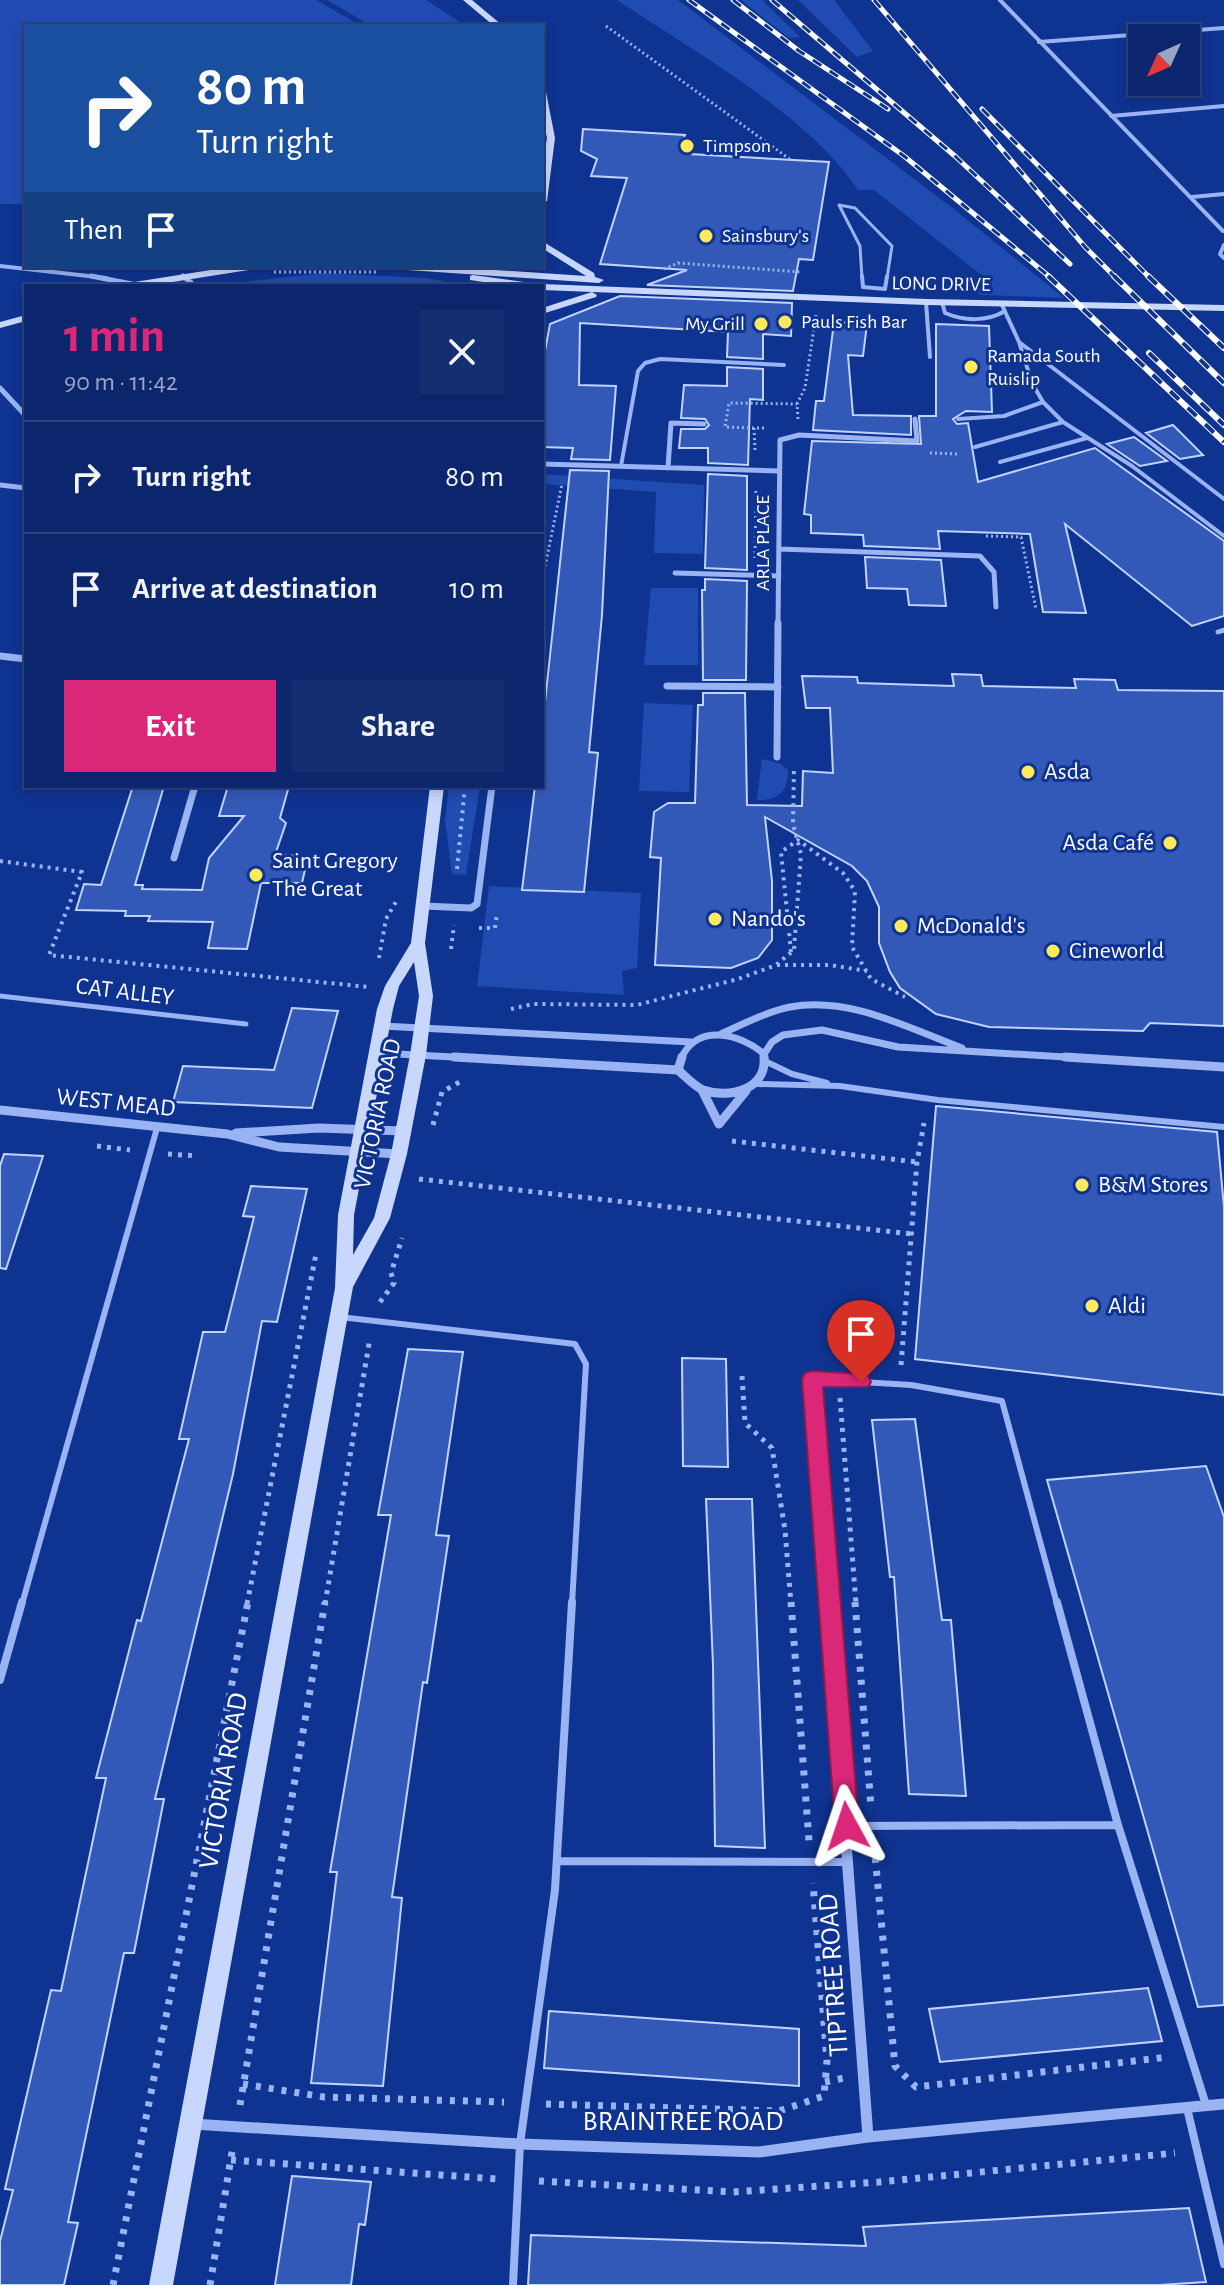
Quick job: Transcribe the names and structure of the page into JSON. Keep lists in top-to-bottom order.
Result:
{
  "streets": {
    "street": [
      "LONG DRIVE",
      "ARLA PLACE",
      "WEST MEAD",
      "VICTORIA ROAD",
      "TIPTREE ROAD",
      "BRAINTREE ROAD"
    ],
    "lane": ["CAT ALLEY"]
  },
  "crossings": [
    ["WEST MEAD", "VICTORIA ROAD"],
    ["VICTORIA ROAD", "BRAINTREE ROAD"],
    ["TIPTREE ROAD", "BRAINTREE ROAD"]
  ],
  "places": [
    "Timpson",
    "Sainsbury's",
    "Pauls Fish Bar",
    "My Grill",
    "Ramada South Ruislip",
    "Asda",
    "Asda Café",
    "Saint Gregory The Great",
    "Nando's",
    "McDonald's",
    "Cineworld",
    "B&M Stores",
    "Aldi"
  ],
  "north": "bottom left",
  "page": {
    "turn": ["80 m", "Turn right"],
    "then": "Then",
    "heading": ["1 min", "90 m · 11:42"],
    "list": [
      {
        "name": "Turn right",
        "value": "80 m"
      },
      {
        "name": "Arrive at destination",
        "value": "10 m"
      }
    ],
    "buttons": ["Exit", "Share"]
  }
}
